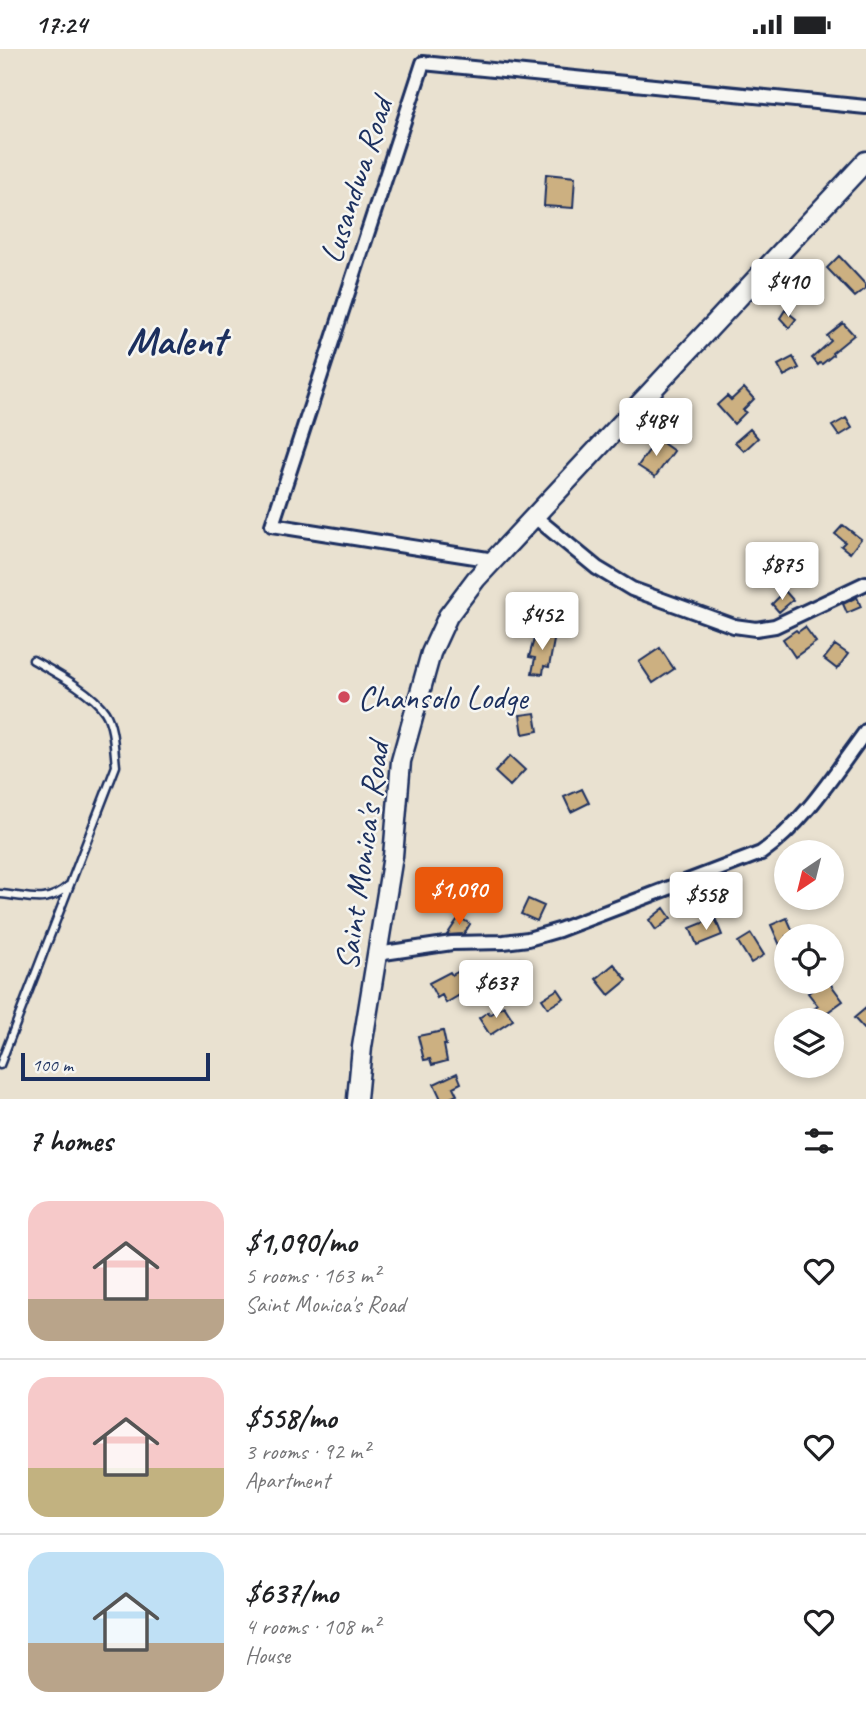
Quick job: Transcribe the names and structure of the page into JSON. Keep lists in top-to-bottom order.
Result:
{
  "streets": {
    "street": ["Lusandwa Road", "Saint Monica's Road"]
  },
  "crossings": [
    ["Lusandwa Road", "Saint Monica's Road"]
  ],
  "districts": ["Malent"],
  "places": ["Chansolo Lodge"],
  "scale_bar": "100 m",
  "north": "bottom left",
  "page": {
    "status": "17:24",
    "price": [
      "$410",
      "$484",
      "$875",
      "$452",
      "$1,090",
      "$558",
      "$637"
    ],
    "scale": "100 m",
    "heading": "7 homes",
    "list": [
      {
        "name": "$1,090/mo",
        "note": "5 rooms · 163 m² · Saint Monica's Road"
      },
      {
        "name": "$558/mo",
        "note": "3 rooms · 92 m² · Apartment"
      },
      {
        "name": "$637/mo",
        "note": "4 rooms · 108 m² · House"
      }
    ]
  }
}
